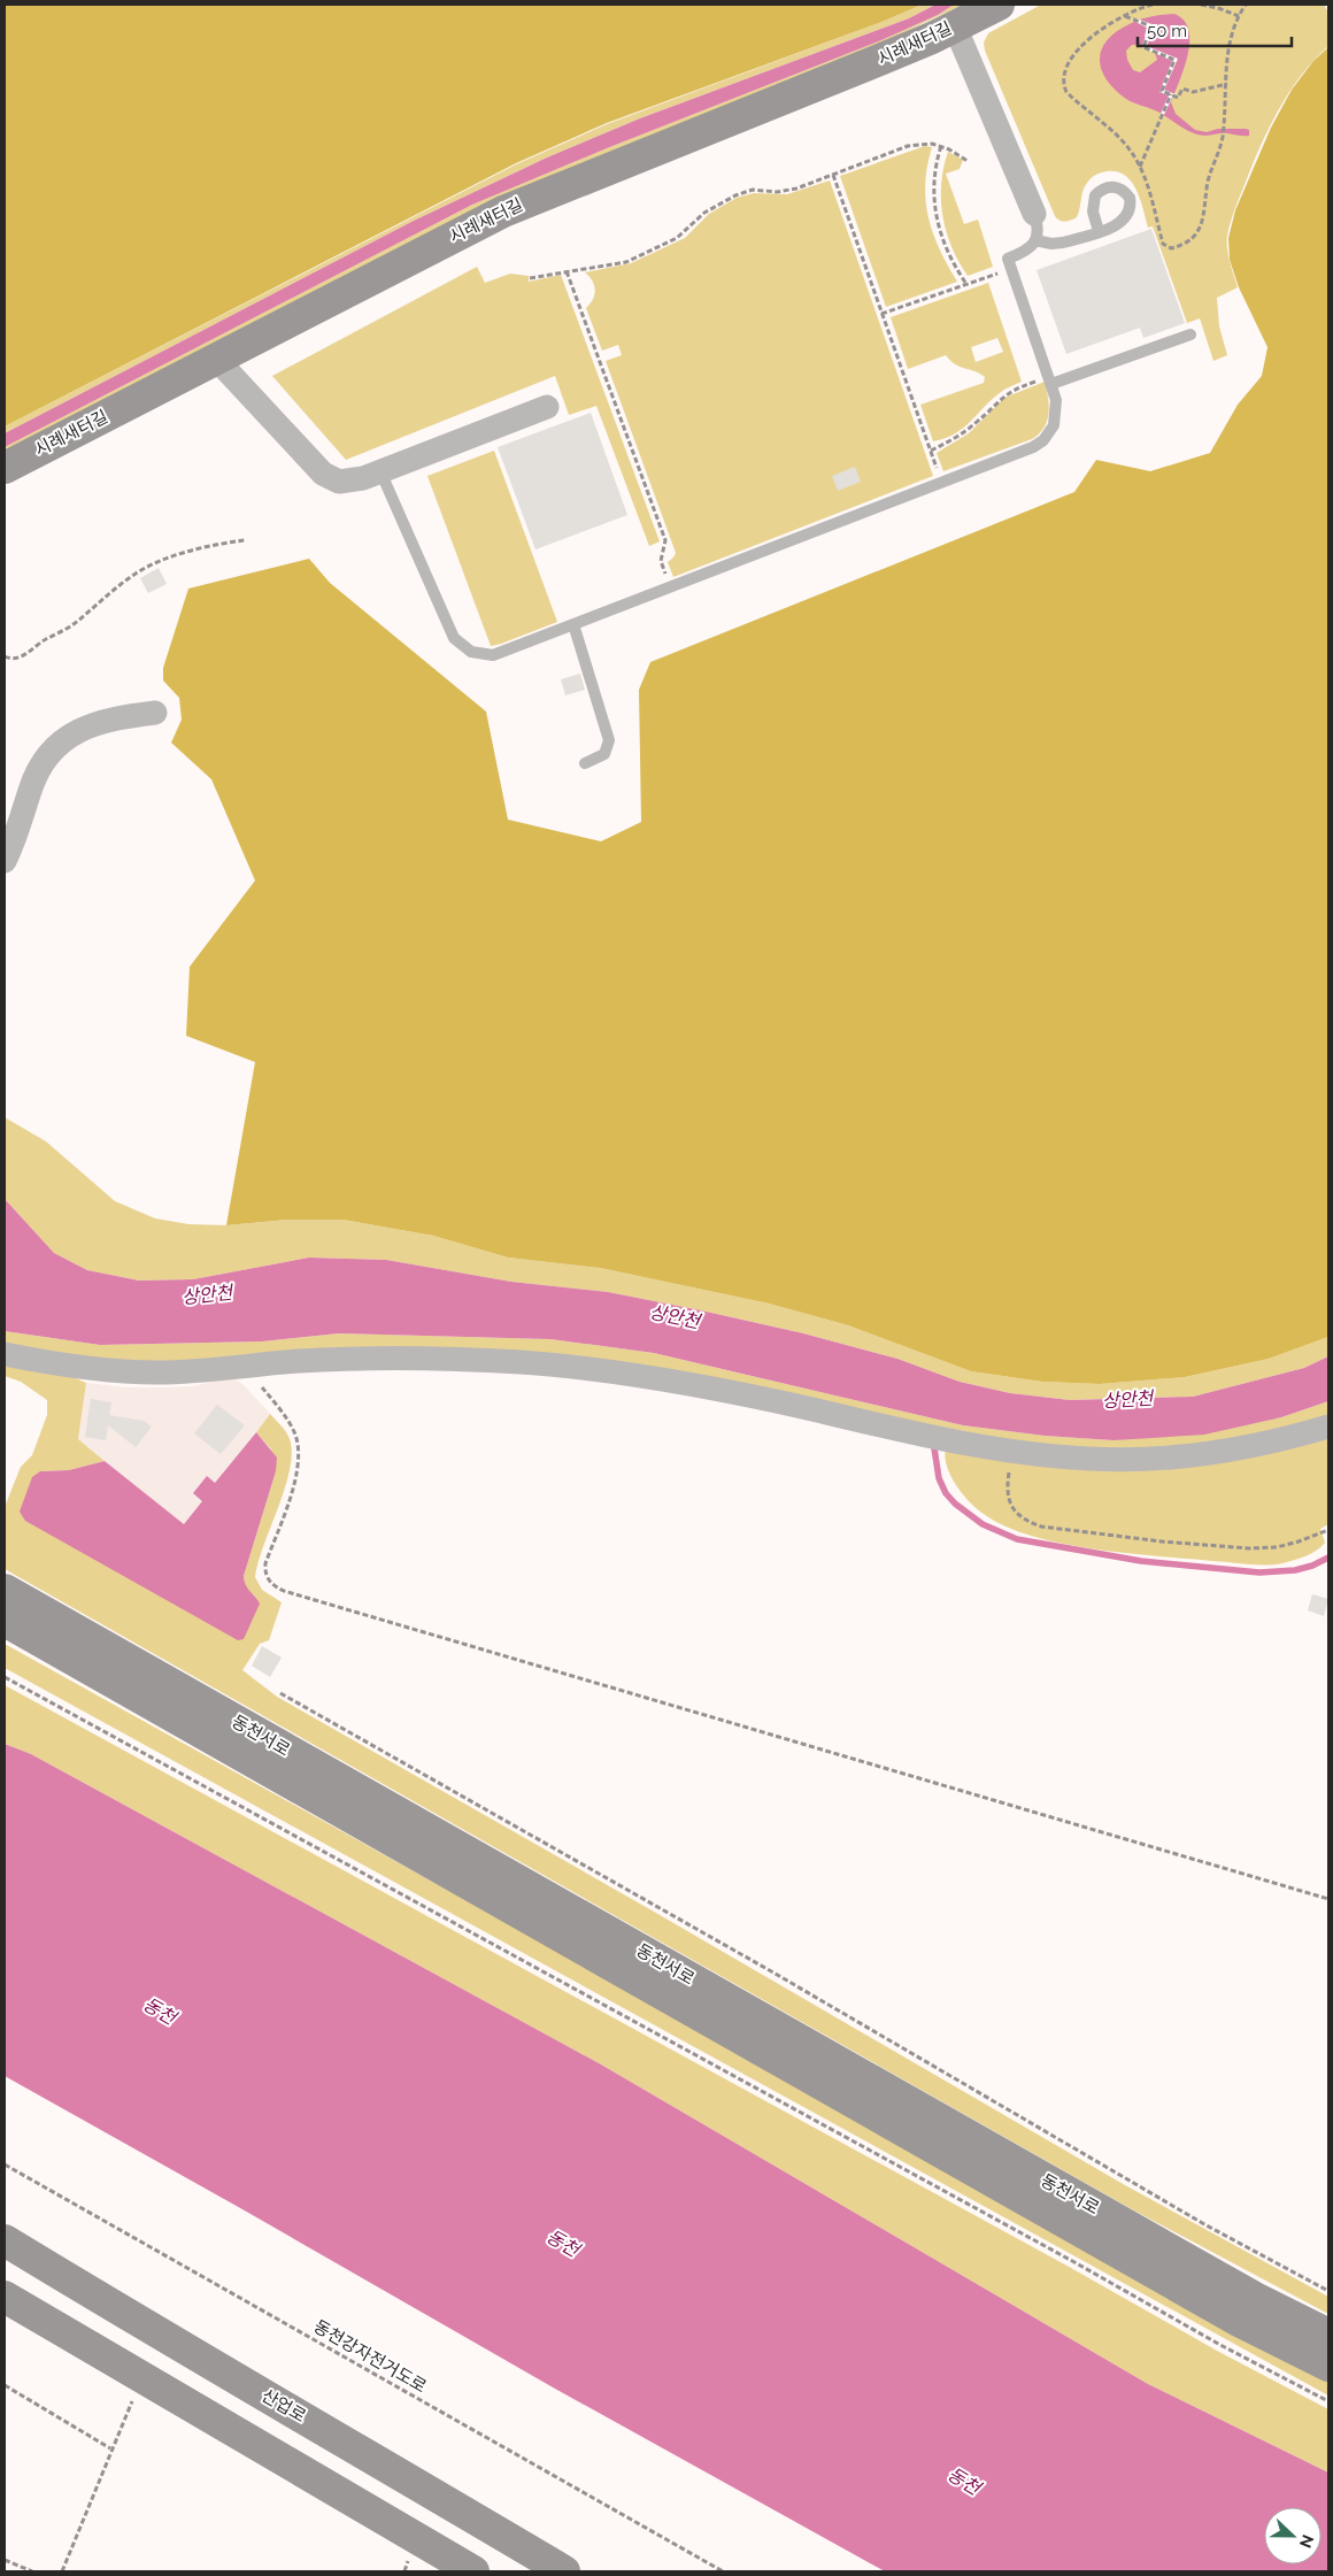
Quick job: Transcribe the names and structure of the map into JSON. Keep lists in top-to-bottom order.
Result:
{
  "streets": {
    "main road": ["시례새터길", "동천서로", "산업로"],
    "path": ["동천강자전거도로"]
  },
  "water": ["상안천", "동천"],
  "scale_bar": "50 m",
  "north": "right"
}
